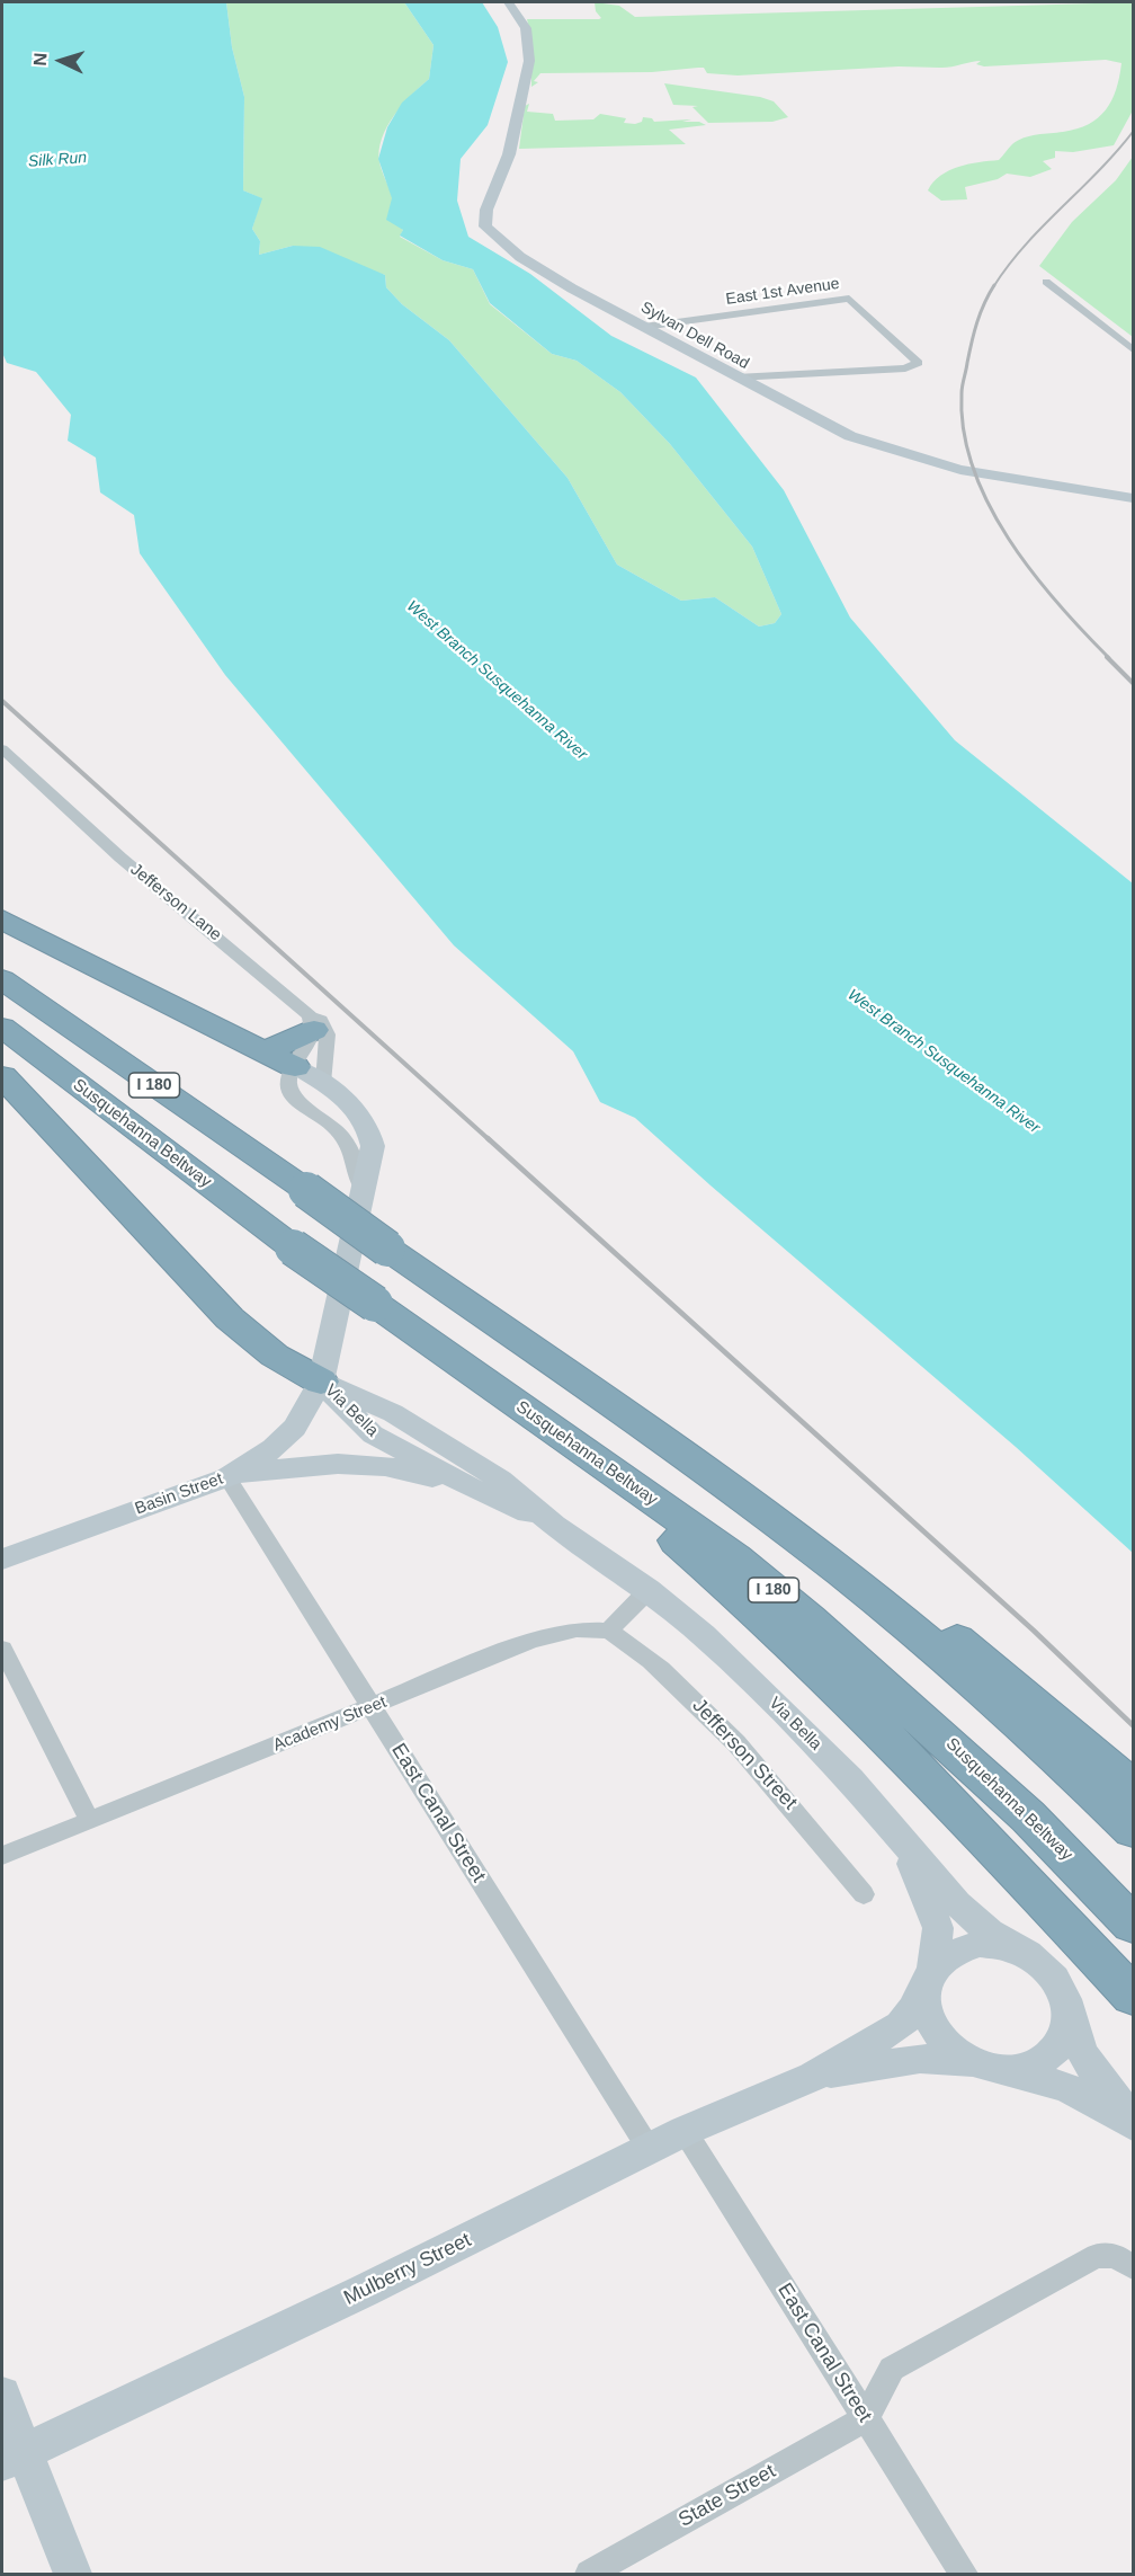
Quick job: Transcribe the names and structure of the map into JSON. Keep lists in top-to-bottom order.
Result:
{
  "streets": {
    "highway": ["I 180", "Susquehanna Beltway"],
    "street": [
      "East 1st Avenue",
      "Sylvan Dell Road",
      "Jefferson Lane",
      "Via Bella",
      "Basin Street",
      "Academy Street",
      "Jefferson Street",
      "East Canal Street",
      "Mulberry Street",
      "State Street"
    ]
  },
  "crossings": [
    ["East 1st Avenue", "Sylvan Dell Road"],
    ["Via Bella", "Basin Street"],
    ["Via Bella", "Mulberry Street"],
    ["Basin Street", "East Canal Street"],
    ["Academy Street", "Jefferson Street"],
    ["Academy Street", "East Canal Street"],
    ["East Canal Street", "Mulberry Street"],
    ["East Canal Street", "State Street"]
  ],
  "water": ["Silk Run", "West Branch Susquehanna River"],
  "north": "left"
}
